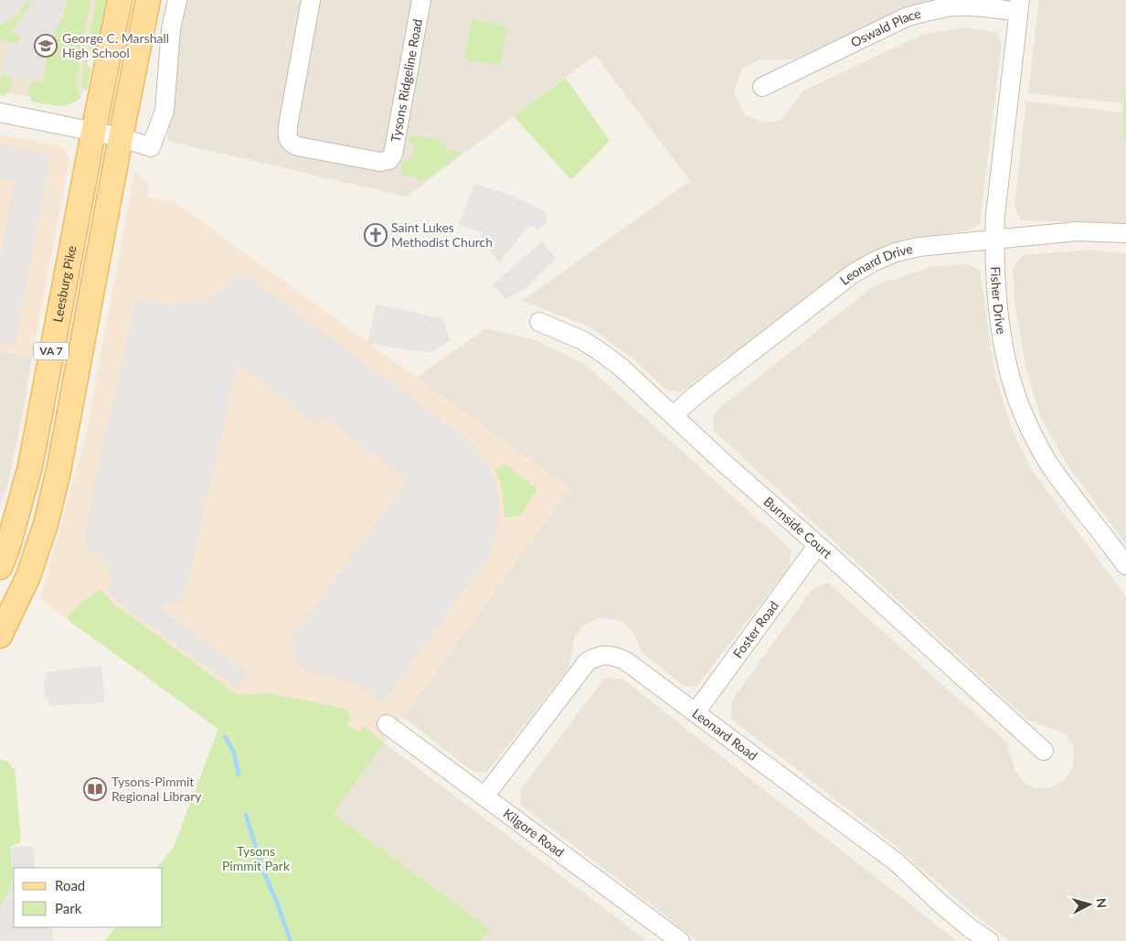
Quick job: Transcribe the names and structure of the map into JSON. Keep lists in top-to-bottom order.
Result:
{
  "streets": {
    "main road": ["Leesburg Pike", "VA 7"],
    "street": [
      "Oswald Place",
      "Tysons Ridgeline Road",
      "Leonard Drive",
      "Fisher Drive",
      "Burnside Court",
      "Foster Road",
      "Leonard Road",
      "Kilgore Road"
    ]
  },
  "crossings": [
    ["Oswald Place", "Fisher Drive"],
    ["Leonard Drive", "Fisher Drive"],
    ["Leonard Drive", "Burnside Court"],
    ["Burnside Court", "Foster Road"],
    ["Foster Road", "Leonard Road"],
    ["Leonard Road", "Kilgore Road"]
  ],
  "parks": ["Tysons Pimmit Park"],
  "places": {
    "school or university": ["George C. Marshall High School"],
    "church": ["Saint Lukes Methodist Church"],
    "library": ["Tysons-Pimmit Regional Library"]
  },
  "legend": ["Road", "Park"],
  "north": "right"
}
